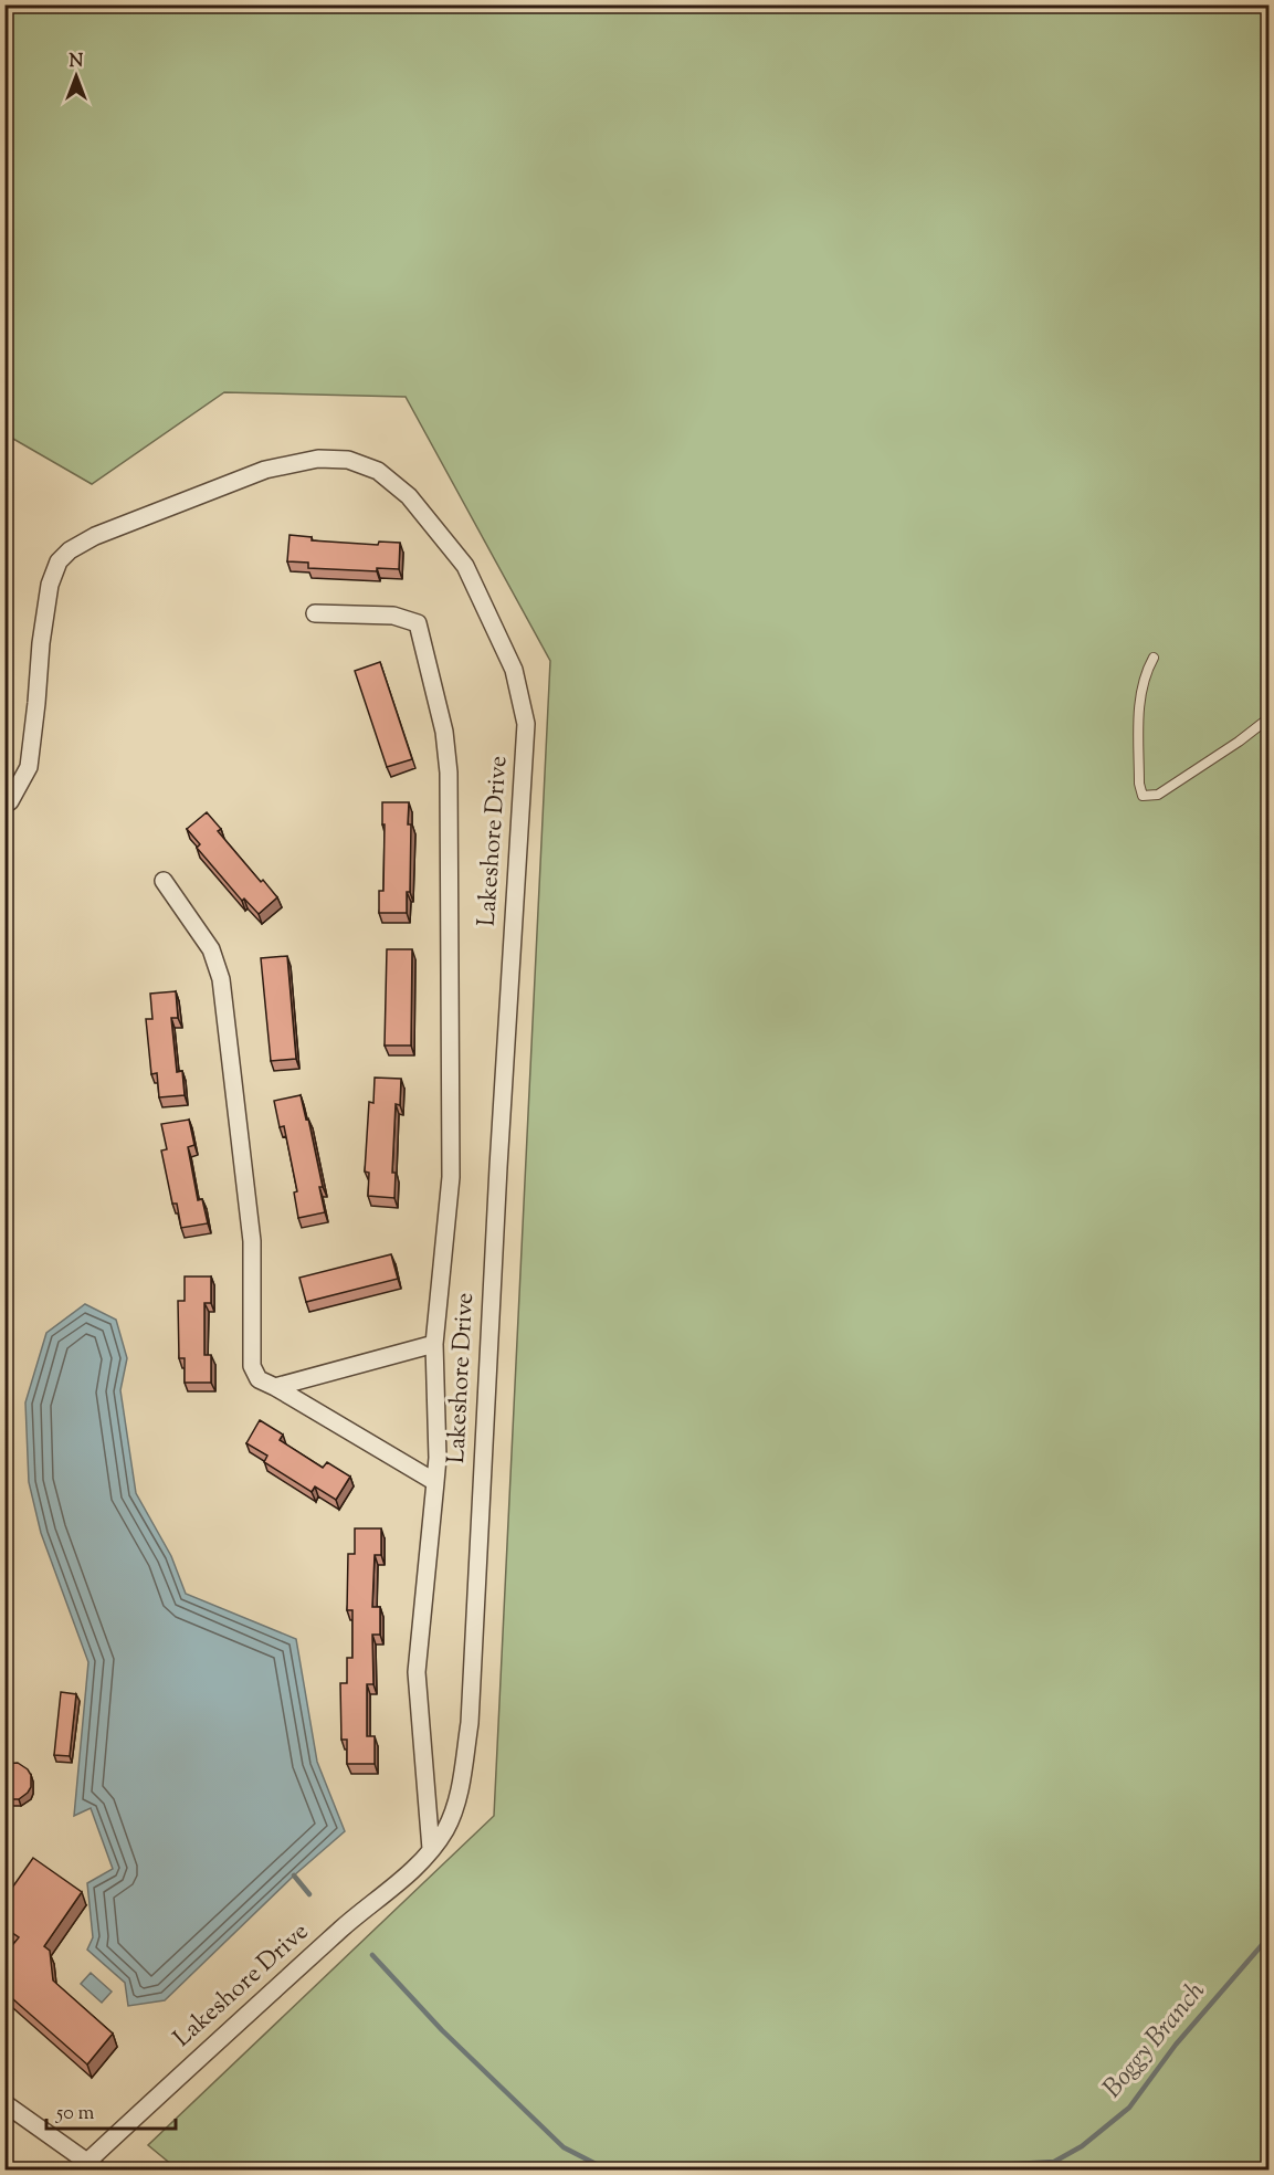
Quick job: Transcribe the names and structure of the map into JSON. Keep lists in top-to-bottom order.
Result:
{
  "streets": {
    "street": ["Lakeshore Drive"]
  },
  "water": ["Boggy Branch"],
  "scale_bar": "50 m",
  "north": "top"
}
